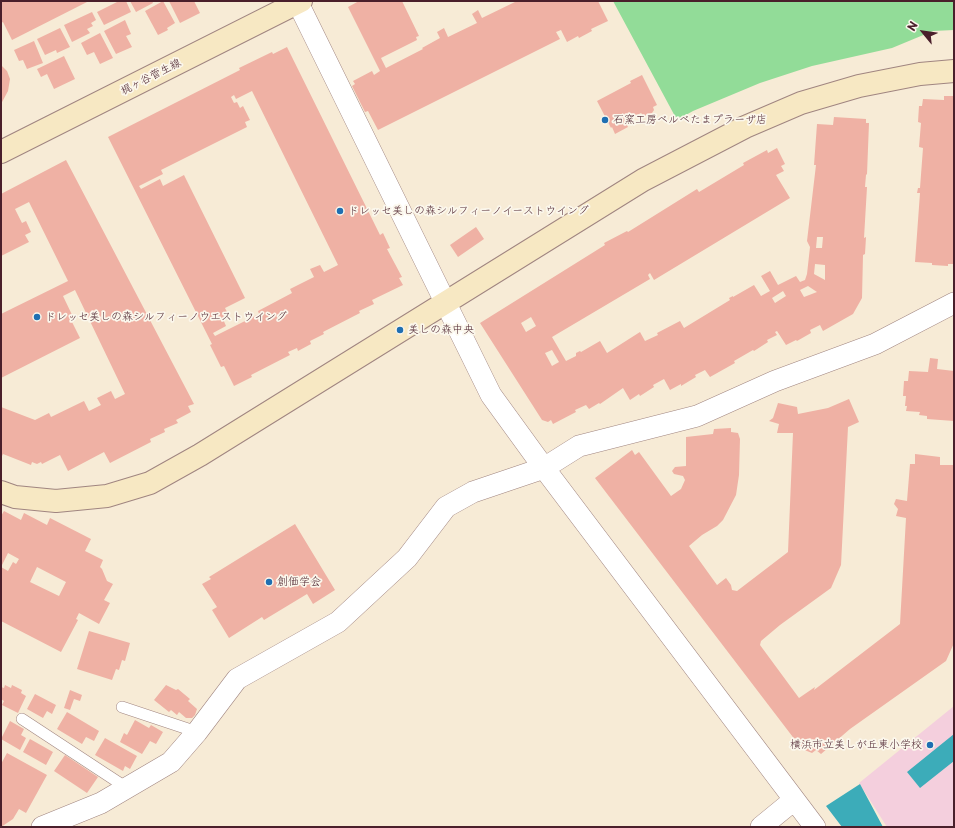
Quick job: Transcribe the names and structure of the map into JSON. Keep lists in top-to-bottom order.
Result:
{
  "streets": {
    "street": ["梶ヶ谷菅生線"]
  },
  "places": [
    "石窯工房ベルベたまプラーザ店",
    "ドレッセ美しの森シルフィーノイーストウイング",
    "ドレッセ美しの森シルフィーノウエストウイング",
    "美しの森中央",
    "創価学会",
    "横浜市立美しが丘東小学校"
  ],
  "north": "top left"
}
